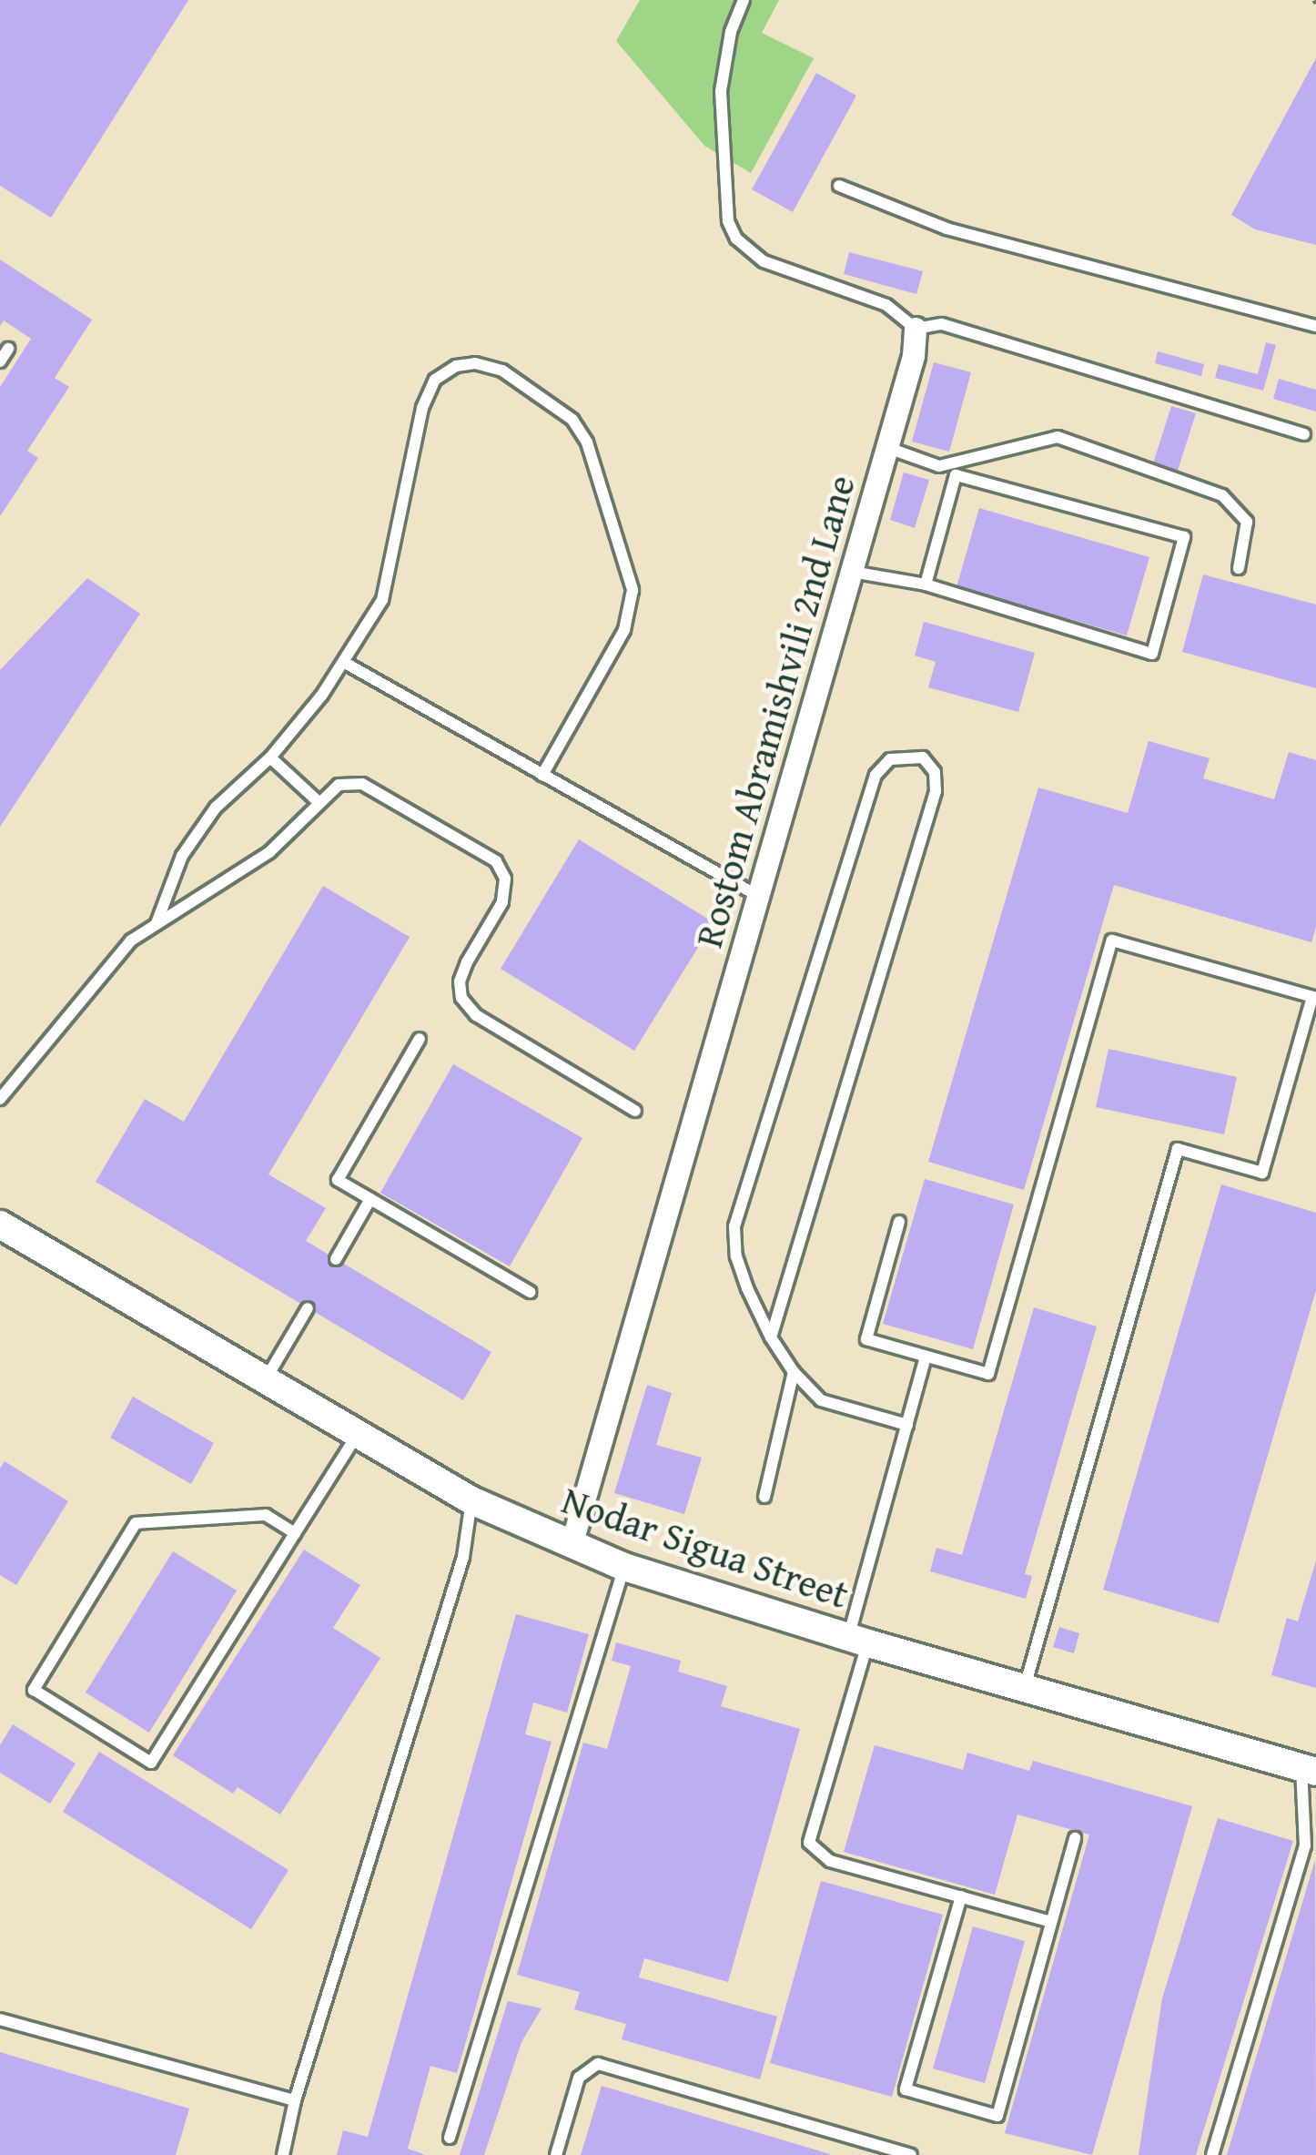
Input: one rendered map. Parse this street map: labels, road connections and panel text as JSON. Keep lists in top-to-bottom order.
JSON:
{
  "streets": {
    "street": ["Rostom Abramishvili 2nd Lane", "Nodar Sigua Street"]
  },
  "crossings": [
    ["Rostom Abramishvili 2nd Lane", "Nodar Sigua Street"]
  ]
}
